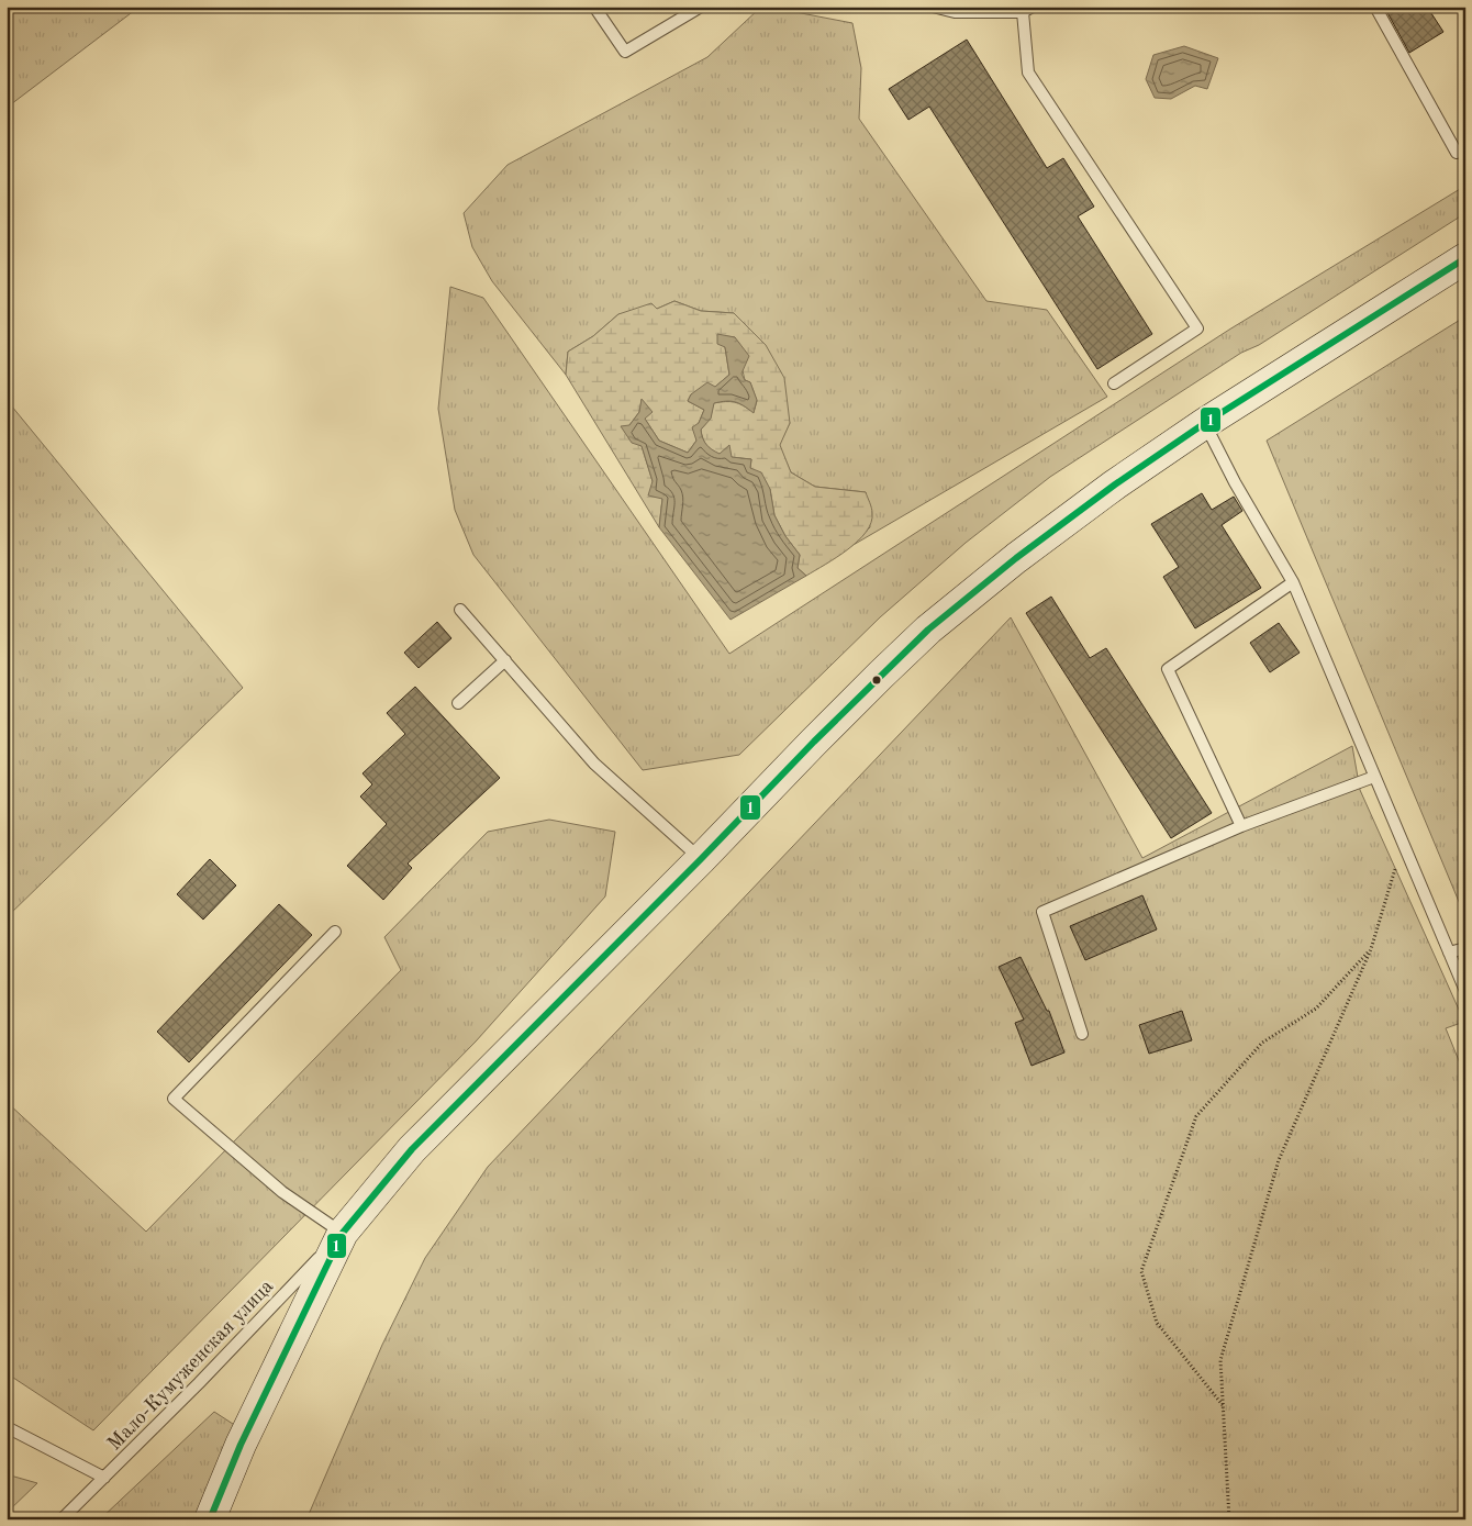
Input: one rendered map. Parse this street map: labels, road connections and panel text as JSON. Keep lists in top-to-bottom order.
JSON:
{
  "streets": {
    "lane": ["Мало-Кумуженская улица"]
  },
  "lines": ["transit line 1"]
}
